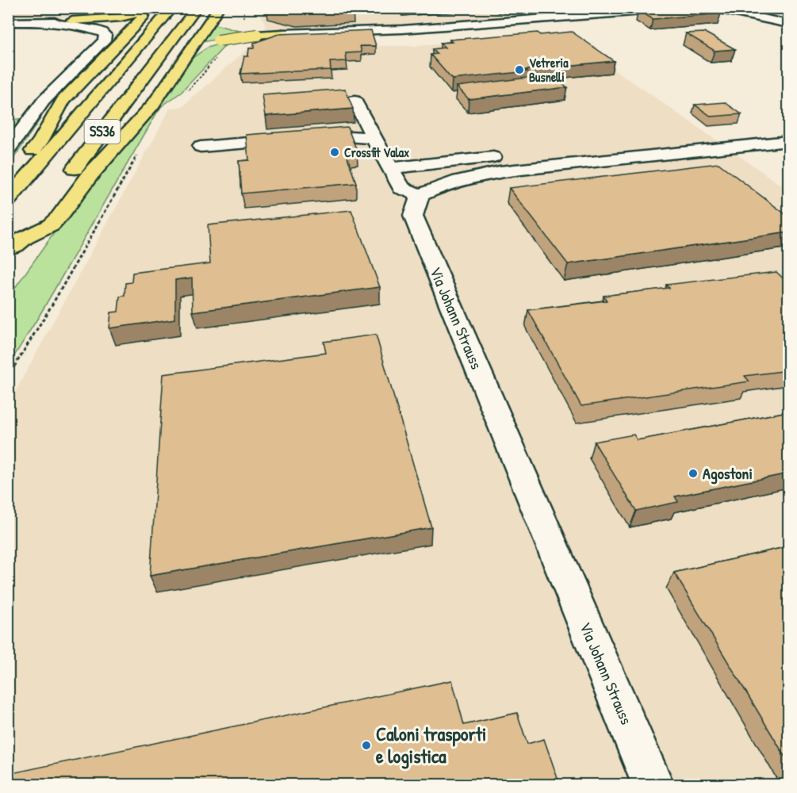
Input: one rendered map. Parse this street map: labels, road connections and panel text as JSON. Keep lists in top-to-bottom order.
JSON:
{
  "streets": {
    "highway": ["SS36"],
    "street": ["Via Johann Strauss"]
  },
  "places": [
    "Vetreria Busnelli",
    "Crossfit Valax",
    "Agostoni",
    "Caloni trasporti e logistica"
  ]
}
